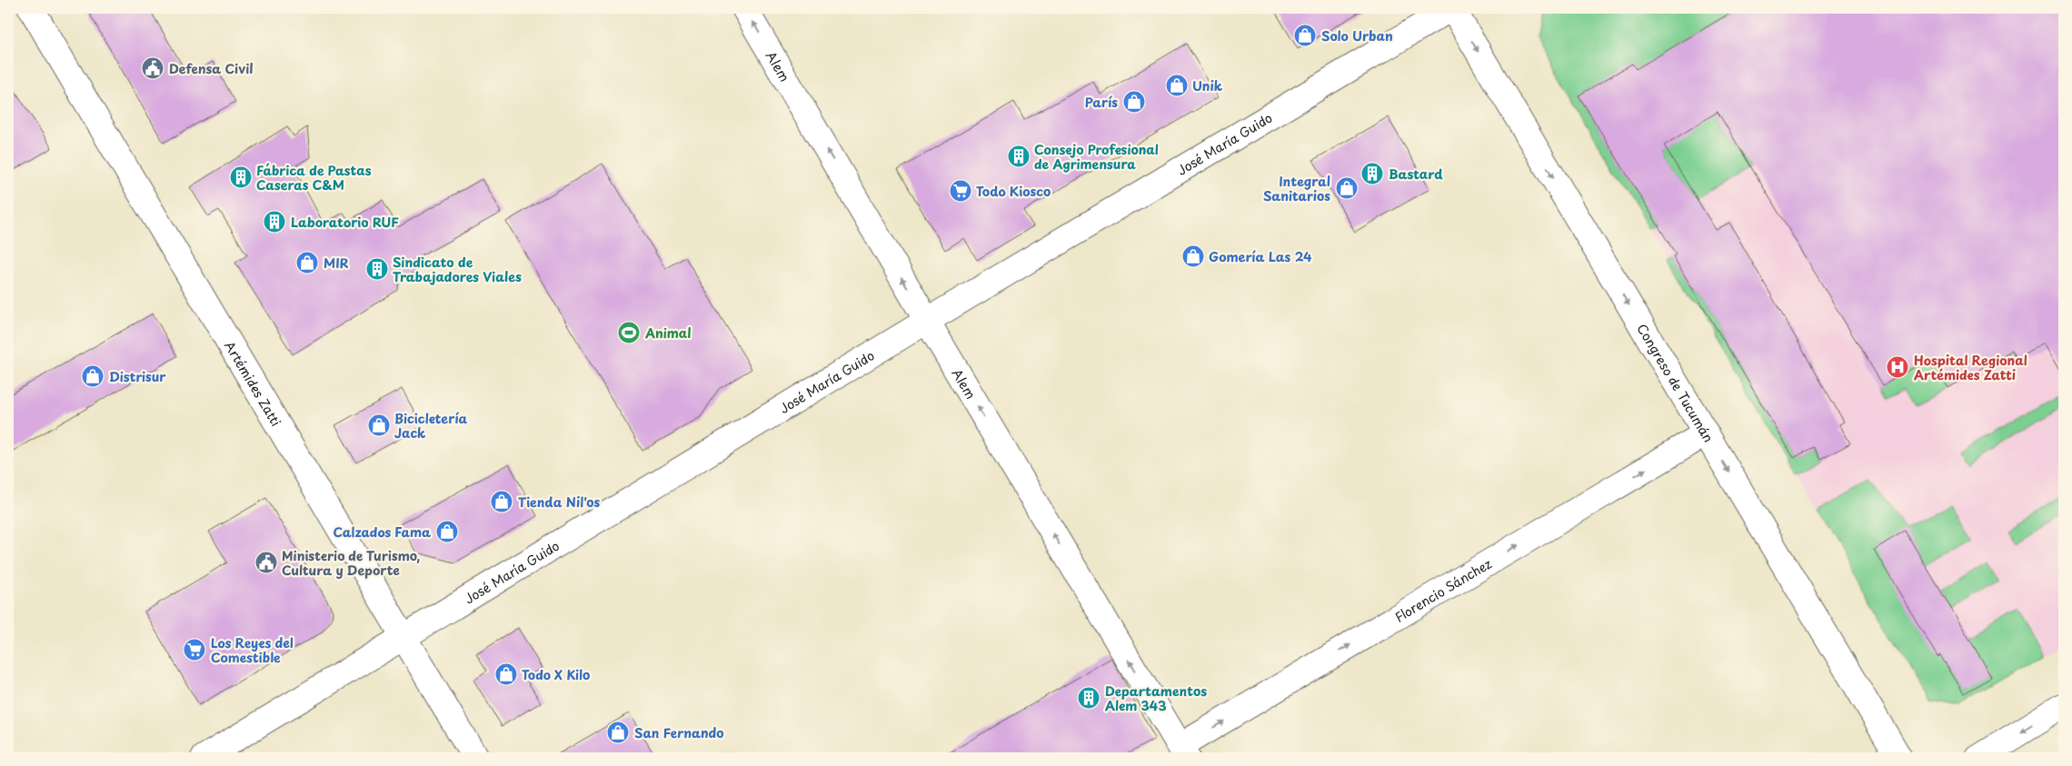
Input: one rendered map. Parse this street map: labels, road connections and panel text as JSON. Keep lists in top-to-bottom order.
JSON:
{
  "streets": {
    "street": [
      "Alem",
      "José María Guido",
      "Artémides Zatti",
      "Congreso de Tucumán",
      "Florencio Sánchez"
    ]
  },
  "crossings": [
    ["Alem", "José María Guido"],
    ["Alem", "Florencio Sánchez"],
    ["José María Guido", "Artémides Zatti"],
    ["José María Guido", "Congreso de Tucumán"],
    ["Congreso de Tucumán", "Florencio Sánchez"]
  ],
  "one_way": ["Alem", "Congreso de Tucumán", "Florencio Sánchez"],
  "places": {
    "shop": [
      "Solo Urban",
      "Unik",
      "París",
      "Integral Sanitarios",
      "Gomería Las 24",
      "MIR",
      "Distrisur",
      "Bicicletería Jack",
      "Tienda Nil'os",
      "Calzados Fama",
      "Todo X Kilo",
      "San Fernando"
    ],
    "public building": ["Defensa Civil", "Ministerio de Turismo, Cultura y Deporte"],
    "building": [
      "Consejo Profesional de Agrimensura",
      "Bastard",
      "Fábrica de Pastas Caseras C&M",
      "Laboratorio RUF",
      "Sindicato de Trabajadores Viales",
      "Departamentos Alem 343"
    ],
    "supermarket": ["Todo Kiosco", "Los Reyes del Comestible"],
    "sports": ["Animal"],
    "hospital": ["Hospital Regional Artémides Zatti"]
  }
}
